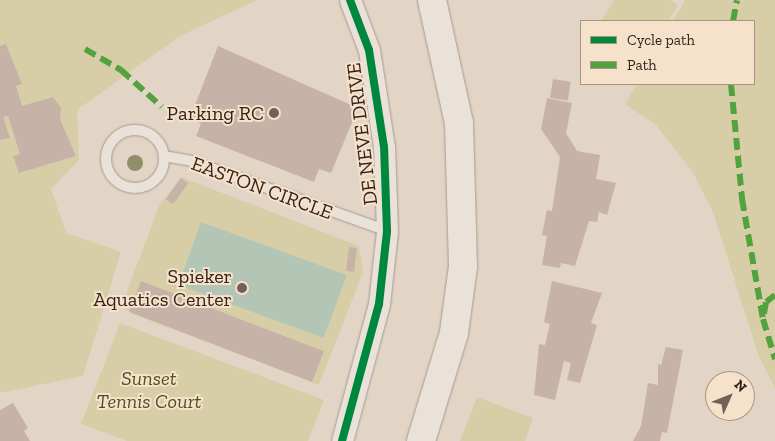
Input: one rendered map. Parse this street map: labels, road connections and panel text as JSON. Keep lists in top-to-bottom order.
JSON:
{
  "streets": {
    "street": ["DE NEVE DRIVE"],
    "lane": ["EASTON CIRCLE"]
  },
  "crossings": [
    ["DE NEVE DRIVE", "EASTON CIRCLE"]
  ],
  "parks": ["Sunset Tennis Court"],
  "places": ["Parking RC", "Spieker Aquatics Center"],
  "legend": ["Cycle path", "Path"],
  "north": "top right"
}
